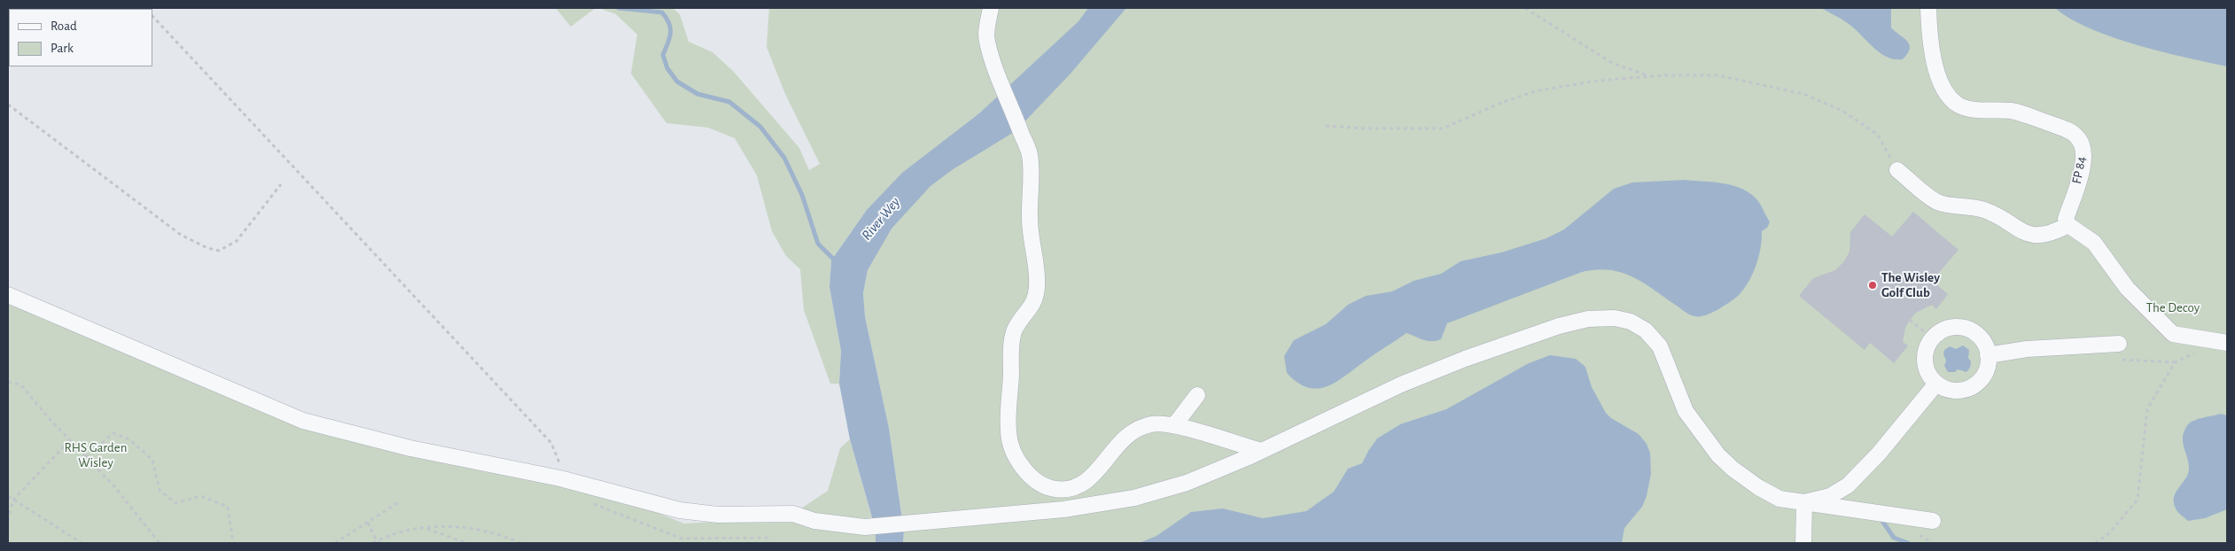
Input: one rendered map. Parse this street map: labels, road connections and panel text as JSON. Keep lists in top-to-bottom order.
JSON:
{
  "streets": {
    "lane": ["FP 84"]
  },
  "water": ["River Wey"],
  "parks": ["The Decoy", "RHS Garden Wisley"],
  "places": ["The Wisley Golf Club"],
  "legend": ["Road", "Park"]
}
